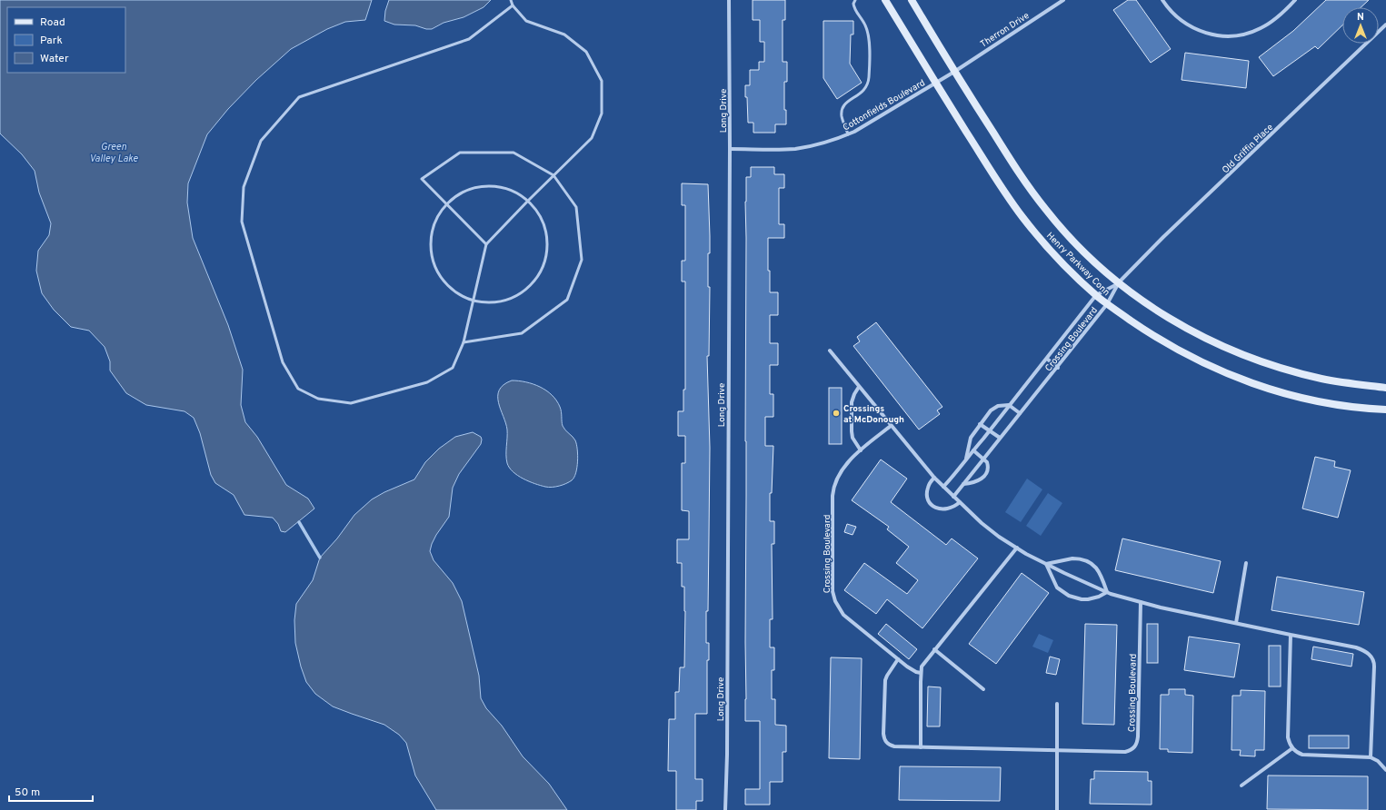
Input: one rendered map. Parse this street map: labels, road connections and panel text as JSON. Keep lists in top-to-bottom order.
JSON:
{
  "streets": {
    "street": [
      "Therron Drive",
      "Cottonfields Boulevard",
      "Long Drive",
      "Old Griffin Place",
      "Henry Parkway Conn",
      "Crossing Boulevard"
    ]
  },
  "crossings": [
    ["Therron Drive", "Cottonfields Boulevard"],
    ["Therron Drive", "Henry Parkway Conn"],
    ["Cottonfields Boulevard", "Long Drive"],
    ["Cottonfields Boulevard", "Henry Parkway Conn"],
    ["Old Griffin Place", "Henry Parkway Conn"],
    ["Old Griffin Place", "Crossing Boulevard"],
    ["Henry Parkway Conn", "Crossing Boulevard"]
  ],
  "water": ["Green Valley Lake"],
  "places": ["Crossings at McDonough"],
  "legend": ["Road", "Park", "Water"],
  "scale_bar": "50 m",
  "north": "top"
}
